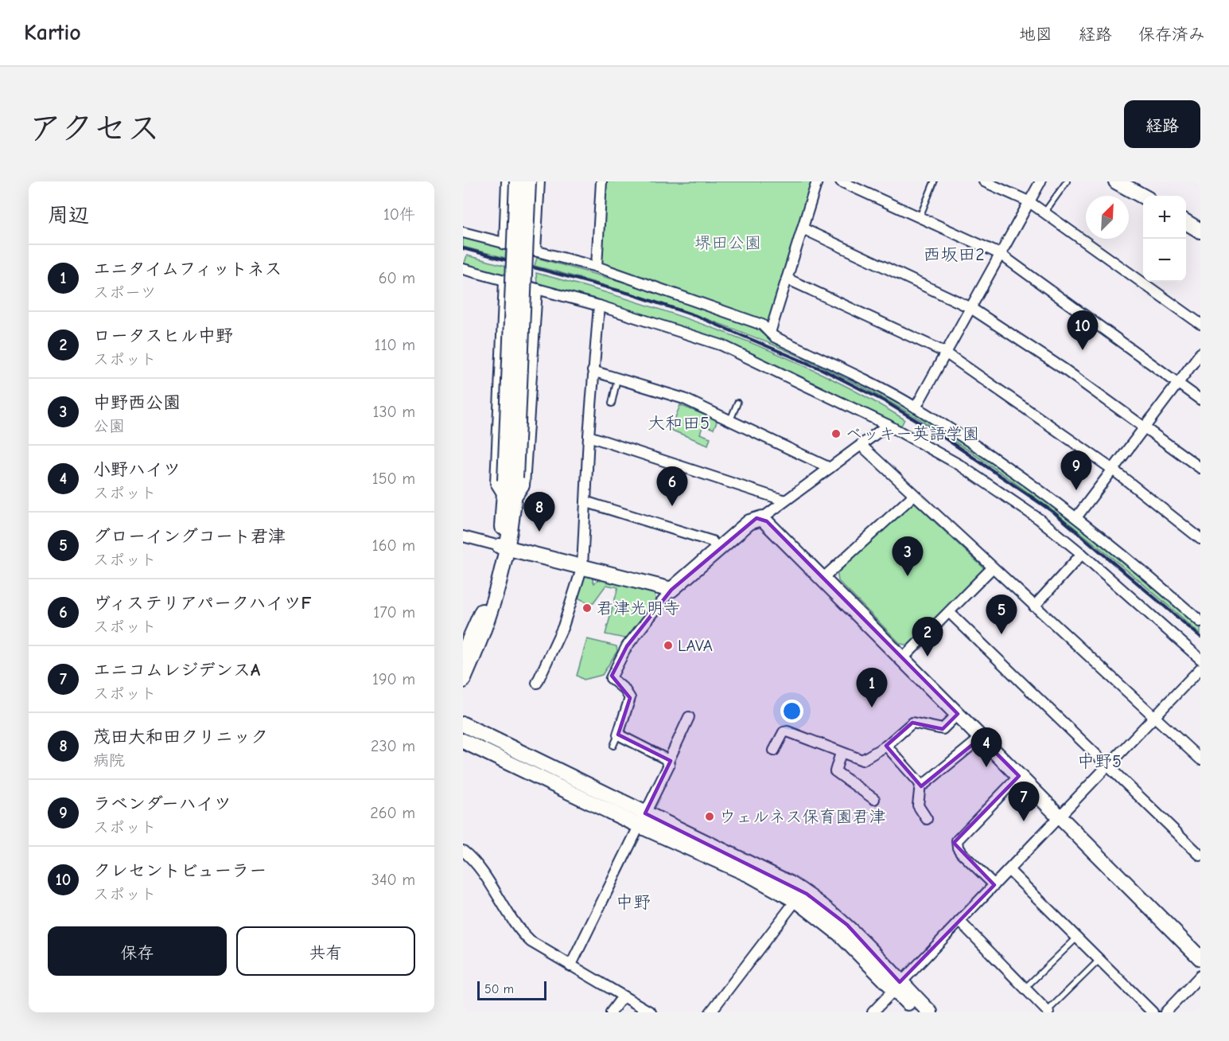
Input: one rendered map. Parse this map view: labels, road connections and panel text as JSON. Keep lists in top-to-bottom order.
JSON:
{
  "districts": [
    "西坂田2",
    "大和田5",
    "中野5",
    "中野"
  ],
  "parks": ["堺田公園"],
  "places": [
    "ベッキー英語学園",
    "君津光明寺",
    "LAVA",
    "ウェルネス保育園君津"
  ],
  "scale_bar": "50 m",
  "north": "top right",
  "page": {
    "header": "Kartio",
    "nav": ["地図", "経路", "保存済み"],
    "title": "アクセス",
    "buttons": [
      "経路",
      ["保存", "共有"]
    ],
    "heading": ["周辺", "10件"],
    "map_buttons": ["+", "−"],
    "list": [
      {
        "mark": "1",
        "name": "エニタイムフィットネス",
        "note": "スポーツ",
        "value": "60 m"
      },
      {
        "mark": "2",
        "name": "ロータスヒル中野",
        "note": "スポット",
        "value": "110 m"
      },
      {
        "mark": "3",
        "name": "中野西公園",
        "note": "公園",
        "value": "130 m"
      },
      {
        "mark": "4",
        "name": "小野ハイツ",
        "note": "スポット",
        "value": "150 m"
      },
      {
        "mark": "5",
        "name": "グローイングコート君津",
        "note": "スポット",
        "value": "160 m"
      },
      {
        "mark": "6",
        "name": "ヴィステリアパークハイツF",
        "note": "スポット",
        "value": "170 m"
      },
      {
        "mark": "7",
        "name": "エニコムレジデンスA",
        "note": "スポット",
        "value": "190 m"
      },
      {
        "mark": "8",
        "name": "茂田大和田クリニック",
        "note": "病院",
        "value": "230 m"
      },
      {
        "mark": "9",
        "name": "ラベンダーハイツ",
        "note": "スポット",
        "value": "260 m"
      },
      {
        "mark": "10",
        "name": "クレセントビューラー",
        "note": "スポット",
        "value": "340 m"
      }
    ],
    "pins": [
      "10",
      "9",
      "6",
      "8",
      "3",
      "5",
      "2",
      "1",
      "4",
      "7"
    ],
    "scale": "50 m"
  }
}
